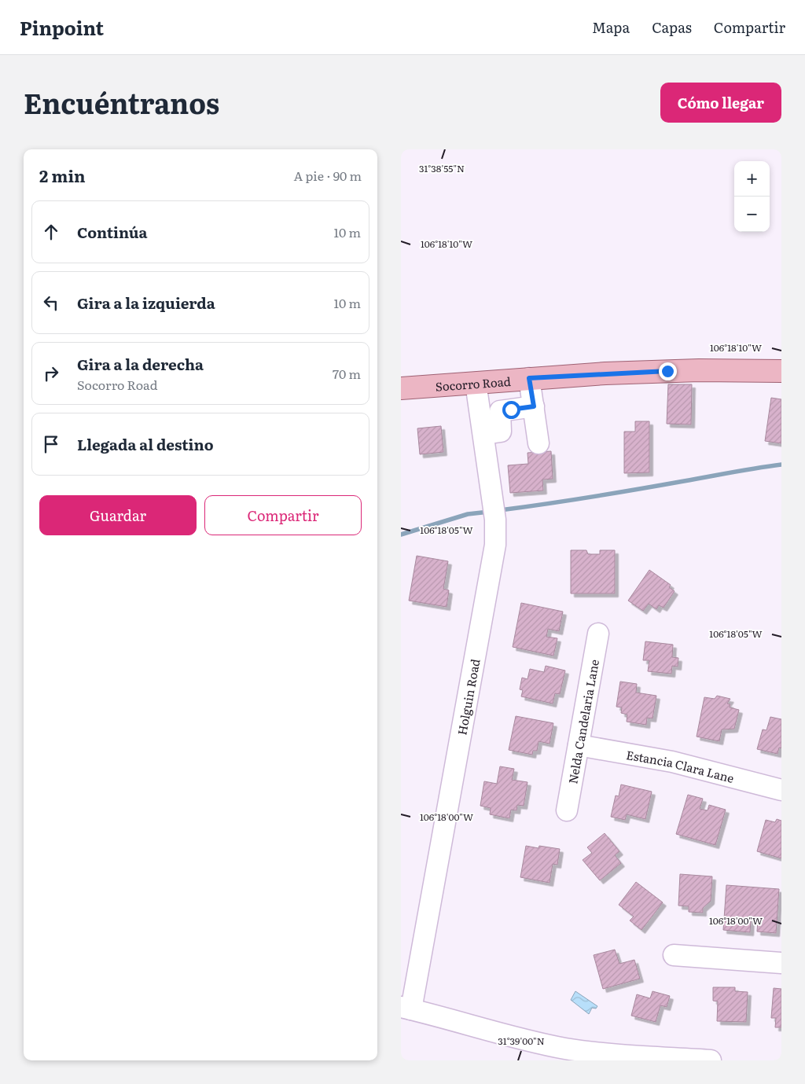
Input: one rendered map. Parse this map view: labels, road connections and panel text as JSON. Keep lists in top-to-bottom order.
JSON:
{
  "streets": {
    "main road": ["Socorro Road"],
    "street": ["Holguin Road", "Nelda Candelaria Lane", "Estancia Clara Lane"]
  },
  "crossings": [
    ["Socorro Road", "Holguin Road"],
    ["Nelda Candelaria Lane", "Estancia Clara Lane"]
  ],
  "page": {
    "header": "Pinpoint",
    "nav": ["Mapa", "Capas", "Compartir"],
    "title": "Encuéntranos",
    "buttons": [
      "Cómo llegar",
      ["Guardar", "Compartir"]
    ],
    "heading": ["2 min", "A pie · 90 m"],
    "map_buttons": ["+", "−"],
    "list": [
      ["Continúa", "10 m"],
      ["Gira a la izquierda", "10 m"],
      ["Gira a la derecha", "Socorro Road", "70 m"],
      "Llegada al destino"
    ]
  },
  "coordinates": [
    "31°38'55\"N",
    "106°18'10\"W",
    "106°18'05\"W",
    "106°18'00\"W",
    "31°39'00\"N"
  ]
}
